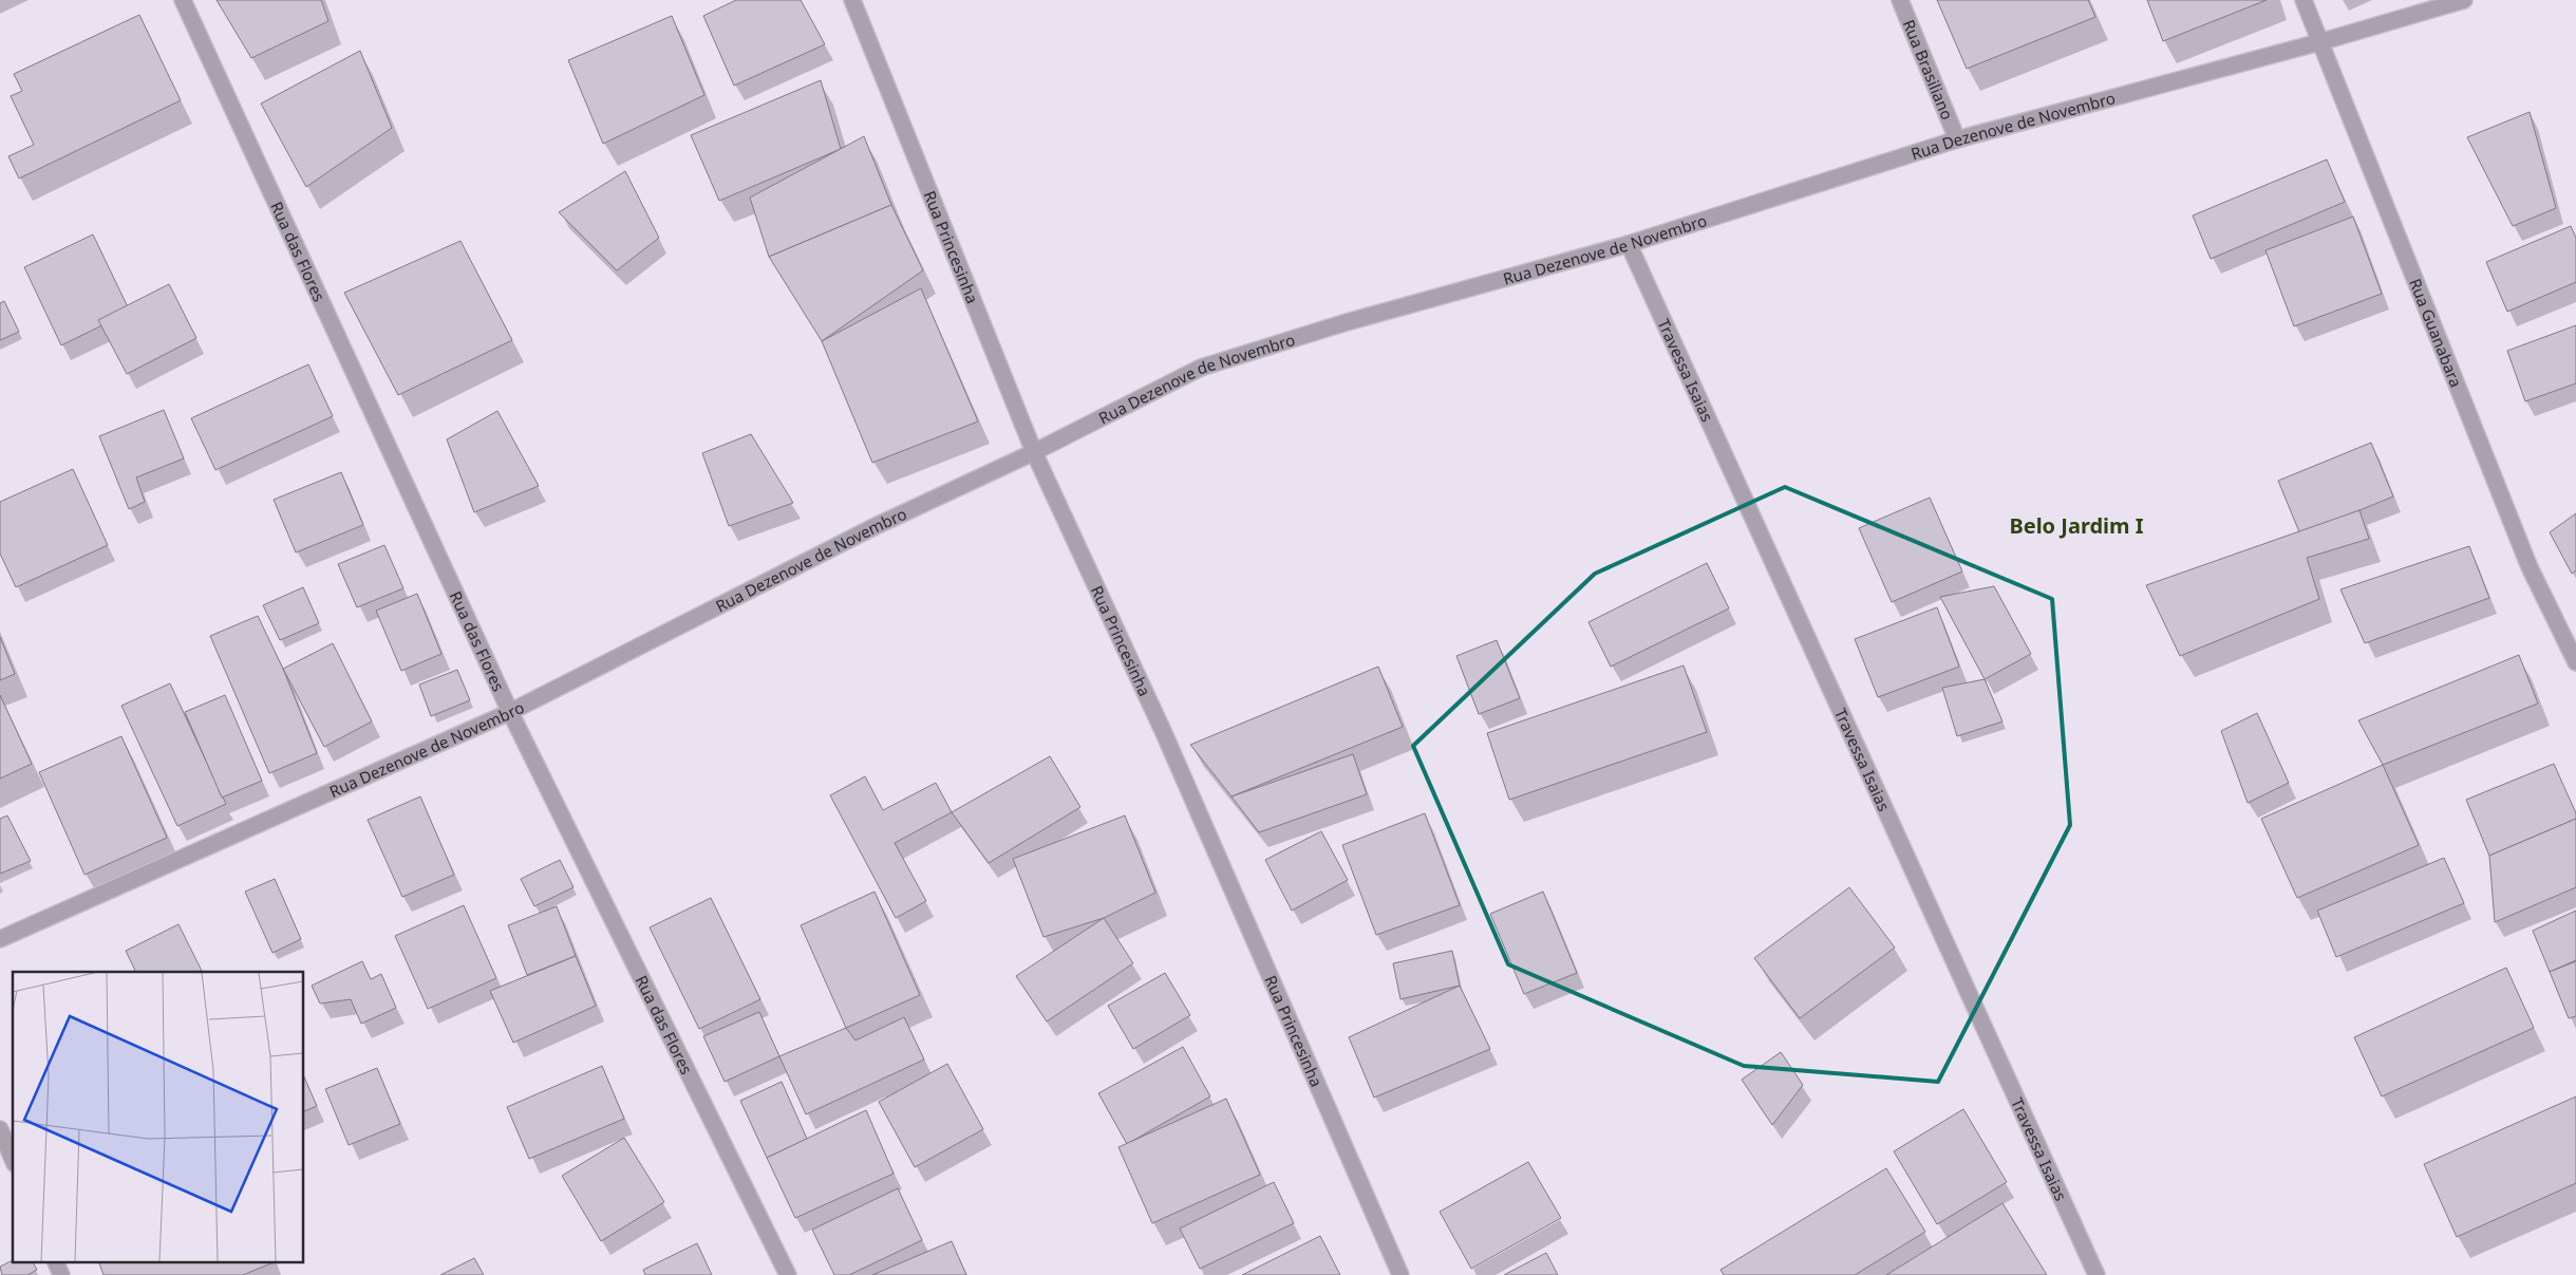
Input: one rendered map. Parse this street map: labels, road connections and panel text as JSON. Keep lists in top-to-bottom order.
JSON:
{
  "streets": {
    "street": [
      "Rua Brasiliano",
      "Rua Dezenove de Novembro",
      "Rua Princesinha",
      "Rua das Flores",
      "Rua Guanabara",
      "Travessa Isaias"
    ]
  },
  "crossings": [
    ["Rua Brasiliano", "Rua Dezenove de Novembro"],
    ["Rua Dezenove de Novembro", "Rua Princesinha"],
    ["Rua Dezenove de Novembro", "Rua das Flores"],
    ["Rua Dezenove de Novembro", "Rua Guanabara"],
    ["Rua Dezenove de Novembro", "Travessa Isaias"]
  ],
  "districts": ["Belo Jardim I"]
}
